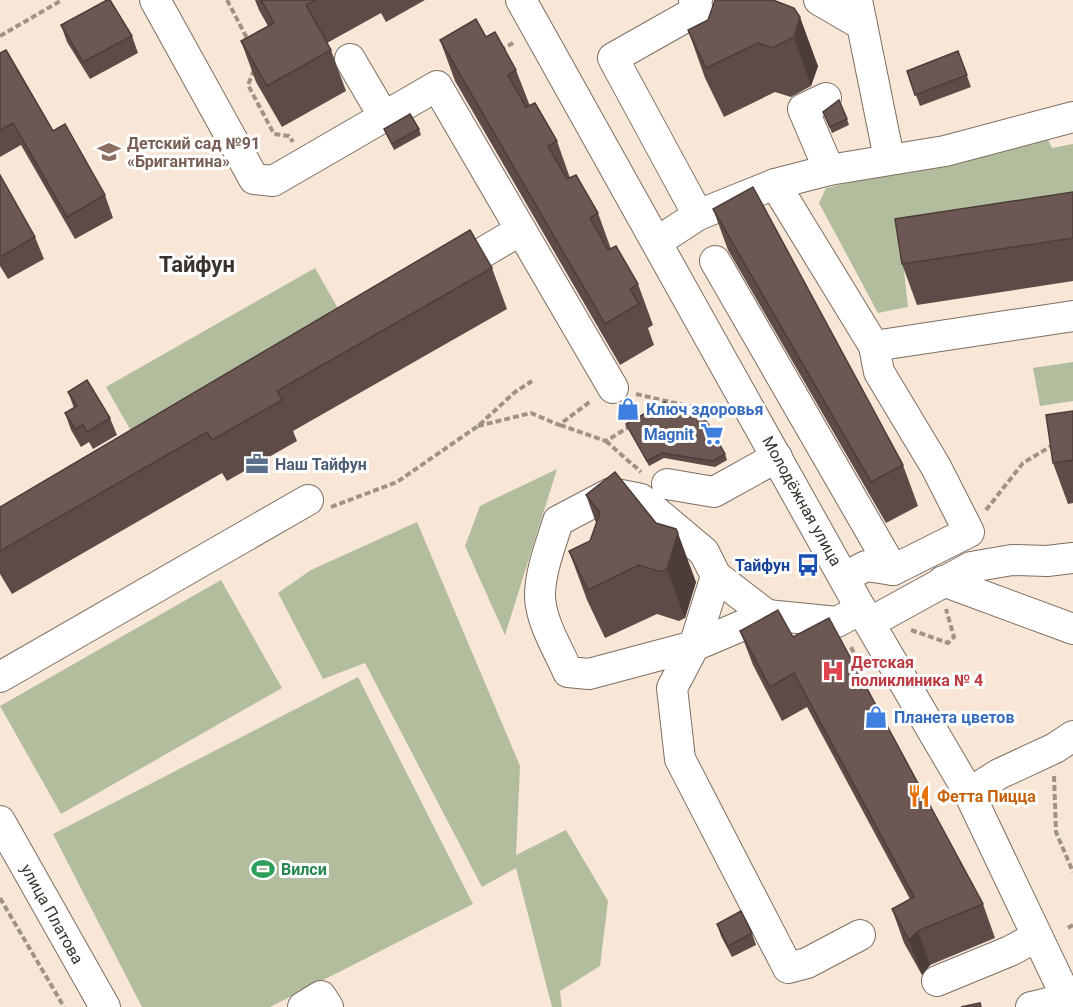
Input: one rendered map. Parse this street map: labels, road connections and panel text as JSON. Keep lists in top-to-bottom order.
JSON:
{
  "streets": {
    "street": ["Молодёжная улица", "улица Платова"]
  },
  "districts": ["Тайфун"],
  "places": {
    "school or university": ["Детский сад №91 «Бригантина»"],
    "shop": ["Ключ здоровья", "Планета цветов"],
    "supermarket": ["Magnit"],
    "office": ["Наш Тайфун"],
    "bus stop": ["Тайфун"],
    "hospital": ["Детская поликлиника № 4"],
    "restaurant": ["Фетта Пицца"],
    "sports": ["Вилси"]
  }
}
